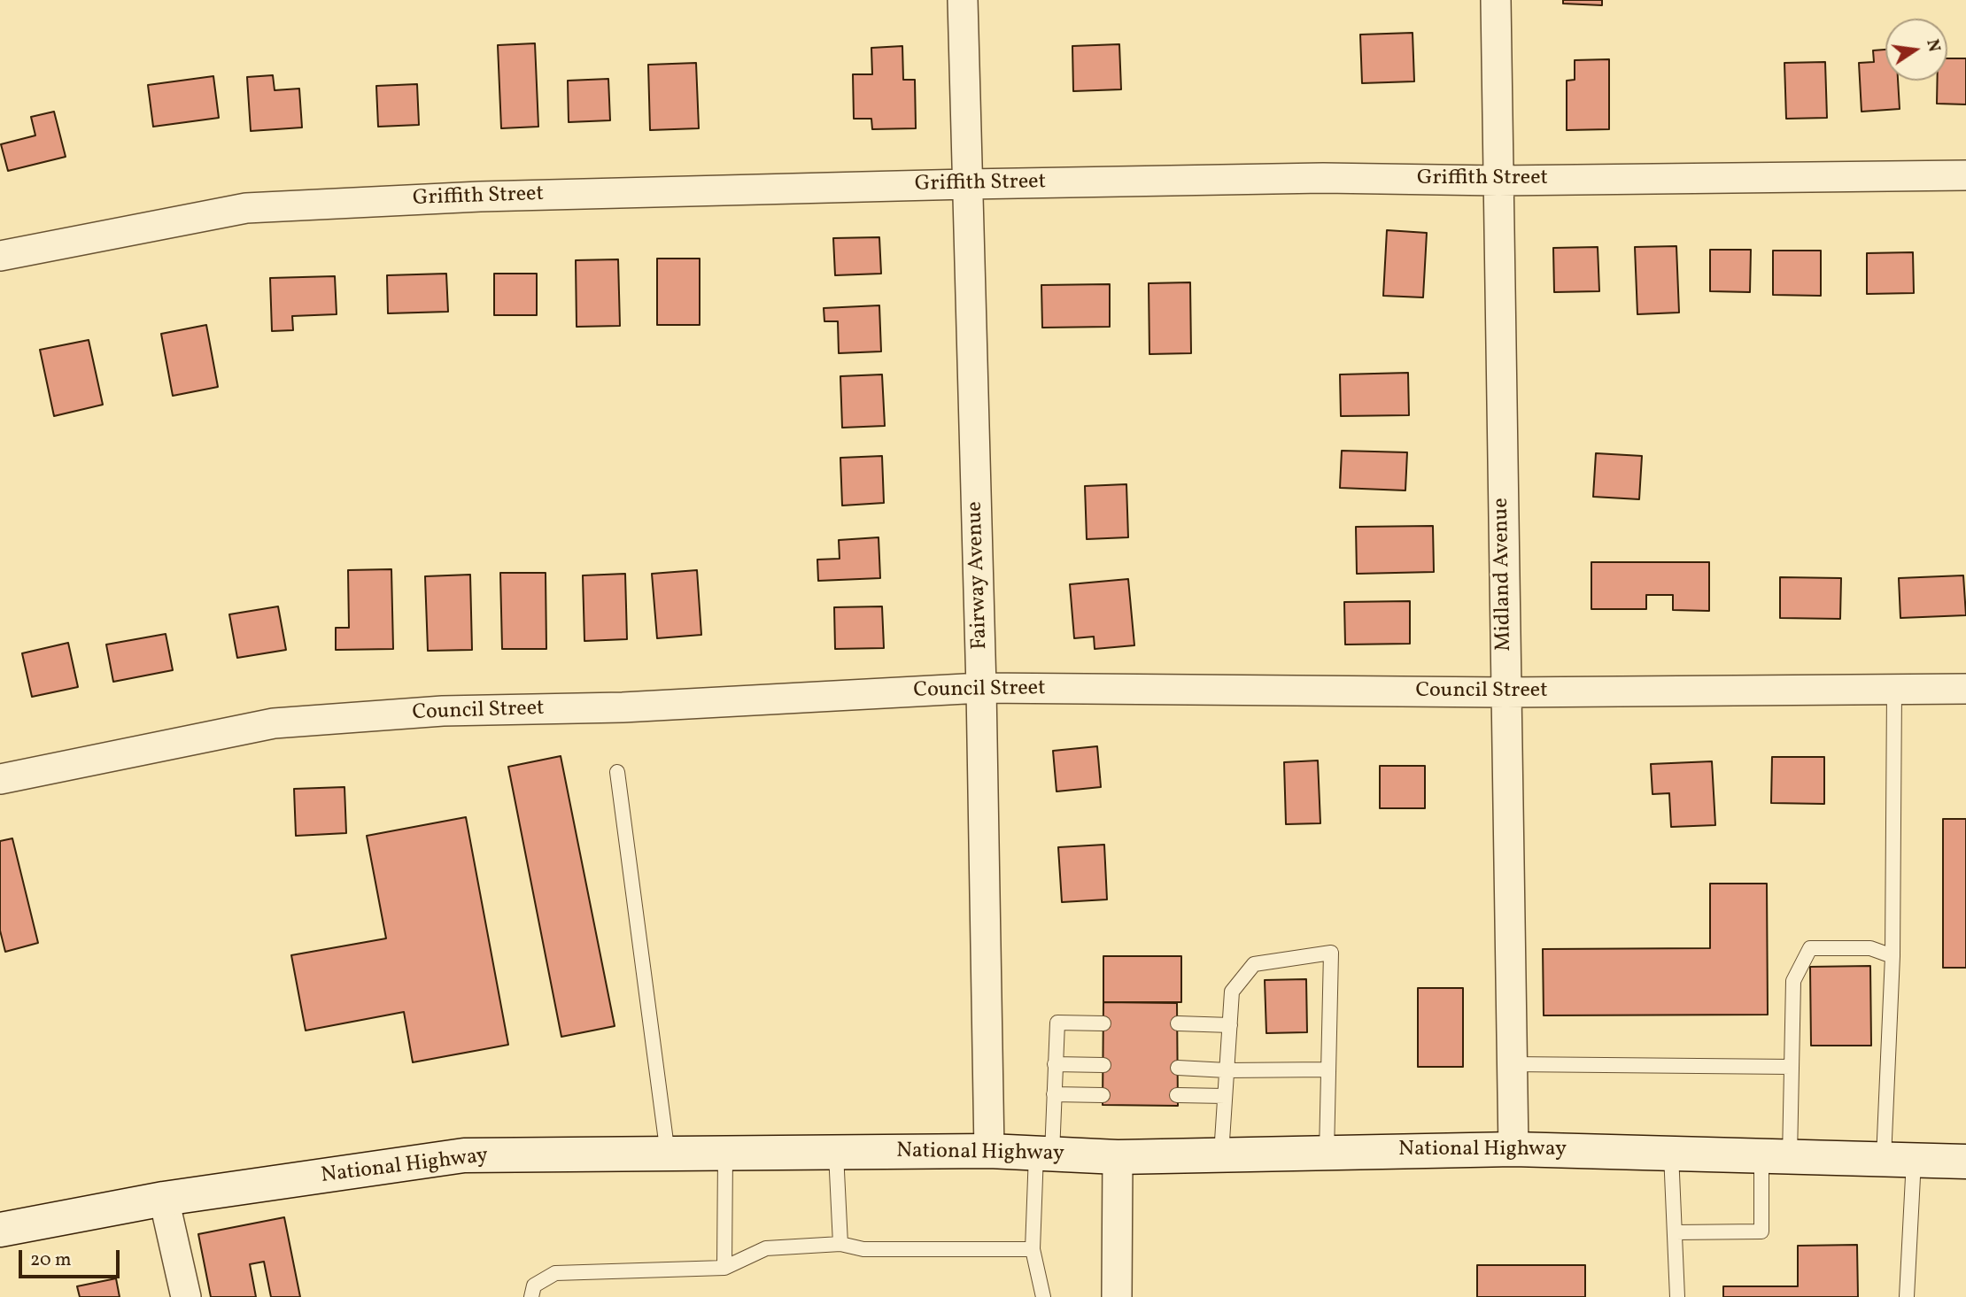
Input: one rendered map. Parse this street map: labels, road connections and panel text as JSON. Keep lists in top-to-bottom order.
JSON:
{
  "streets": {
    "main road": ["National Highway"],
    "street": [
      "Griffith Street",
      "Midland Avenue",
      "Fairway Avenue",
      "Council Street"
    ]
  },
  "crossings": [
    ["Griffith Street", "Midland Avenue"],
    ["Griffith Street", "Fairway Avenue"],
    ["Midland Avenue", "Council Street"],
    ["Midland Avenue", "National Highway"],
    ["Fairway Avenue", "Council Street"],
    ["Fairway Avenue", "National Highway"]
  ],
  "scale_bar": "20 m",
  "north": "right"
}
